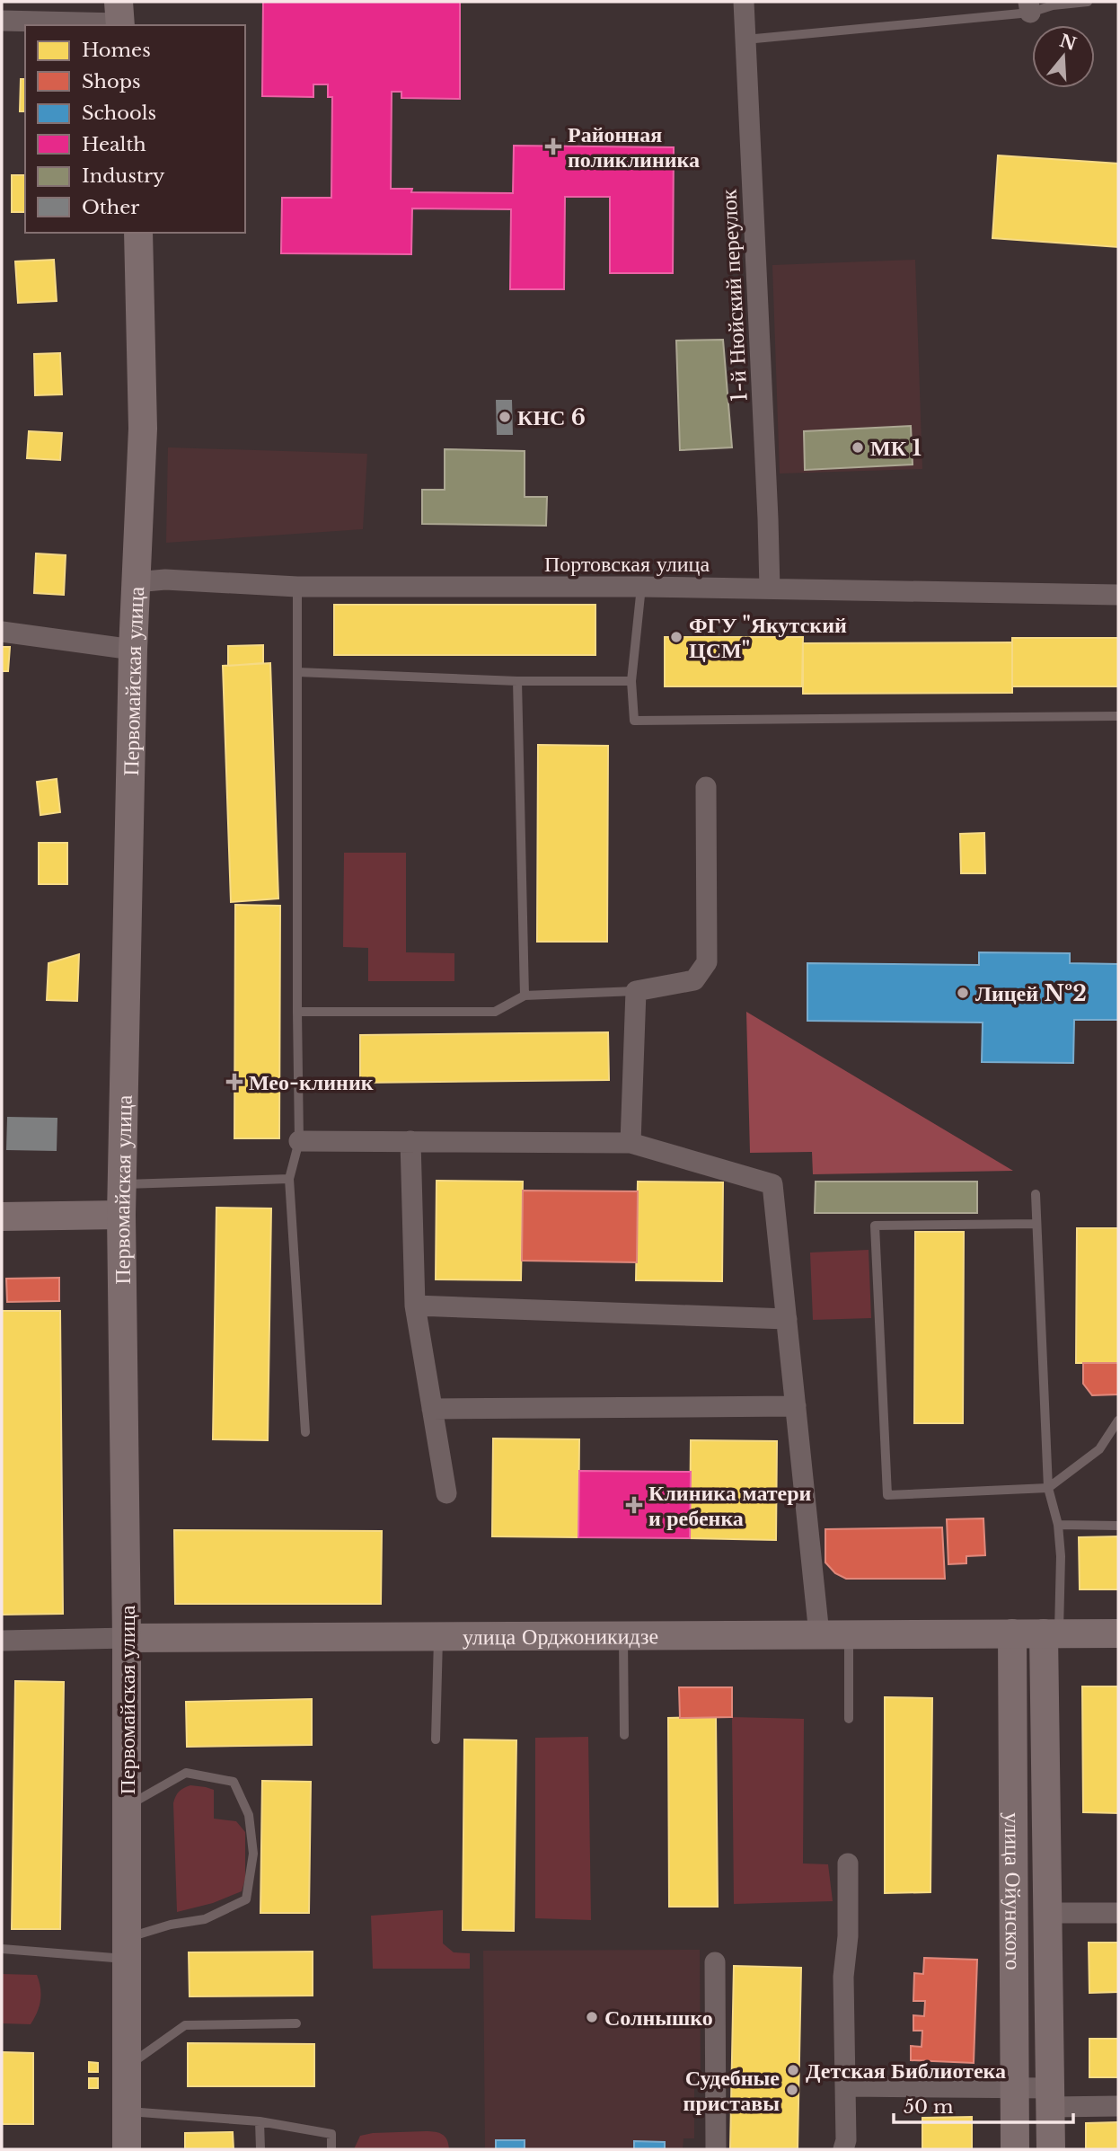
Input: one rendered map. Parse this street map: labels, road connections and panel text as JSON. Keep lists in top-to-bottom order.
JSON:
{
  "streets": {
    "main road": ["Первомайская улица", "улица Орджоникидзе", "улица Ойунского"],
    "street": ["1-й Нюйский переулок", "Портовская улица"]
  },
  "crossings": [
    ["1-й Нюйский переулок", "Портовская улица"],
    ["Портовская улица", "Первомайская улица"],
    ["Первомайская улица", "улица Орджоникидзе"],
    ["улица Орджоникидзе", "улица Ойунского"]
  ],
  "places": {
    "health": ["Районная поликлиника", "Мео-клиник", "Клиника матери и ребенка"],
    "other": [
      "КНС 6",
      "МК 1",
      "ФГУ \"Якутский ЦСМ\"",
      "Лицей №2",
      "Солнышко",
      "Детская Библиотека",
      "Судебные приставы"
    ]
  },
  "legend": [
    "Homes",
    "Shops",
    "Schools",
    "Health",
    "Industry",
    "Other"
  ],
  "scale_bar": "50 m",
  "north": "top"
}
